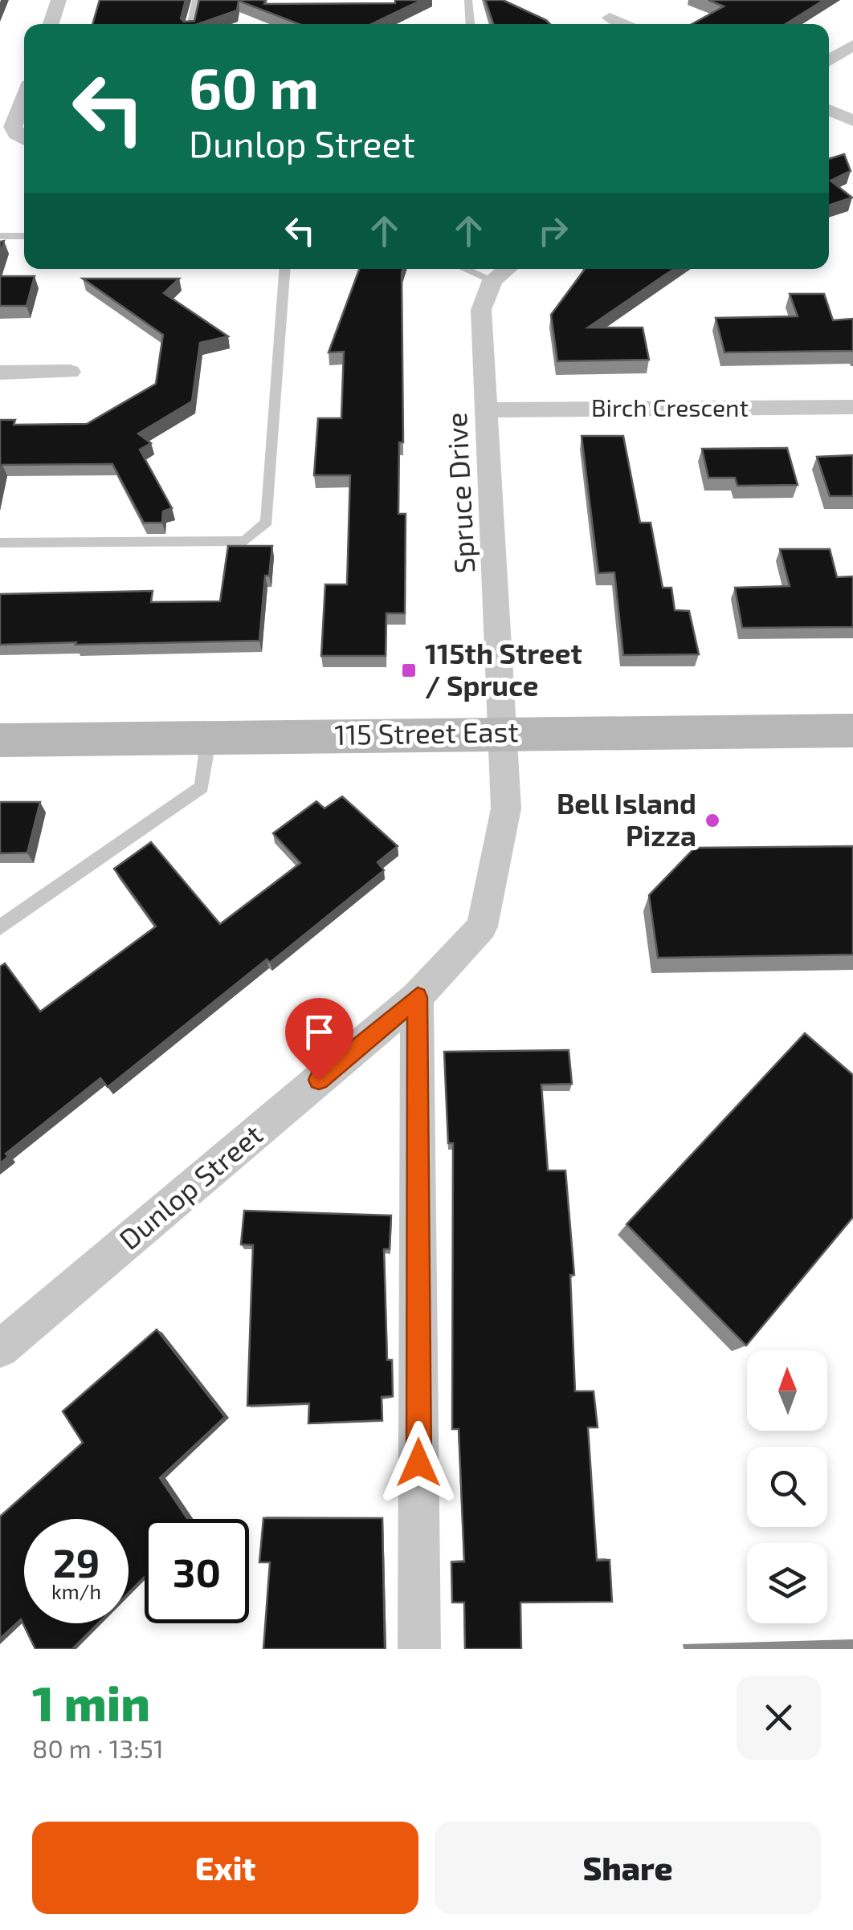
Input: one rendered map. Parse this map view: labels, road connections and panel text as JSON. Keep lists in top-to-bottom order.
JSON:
{
  "streets": {
    "street": [
      "Birch Crescent",
      "Spruce Drive",
      "115 Street East",
      "Dunlop Street"
    ]
  },
  "crossings": [
    ["Birch Crescent", "Spruce Drive"],
    ["Spruce Drive", "115 Street East"],
    ["Spruce Drive", "Dunlop Street"],
    ["115 Street East", "Dunlop Street"]
  ],
  "places": {
    "transit": ["115th Street / Spruce"],
    "other": ["Bell Island Pizza"]
  },
  "north": "top",
  "page": {
    "turn": ["60 m", "Dunlop Street"],
    "speed": "29 km/h",
    "limit": "30",
    "heading": ["1 min", "80 m · 13:51"],
    "buttons": ["Exit", "Share"]
  }
}
